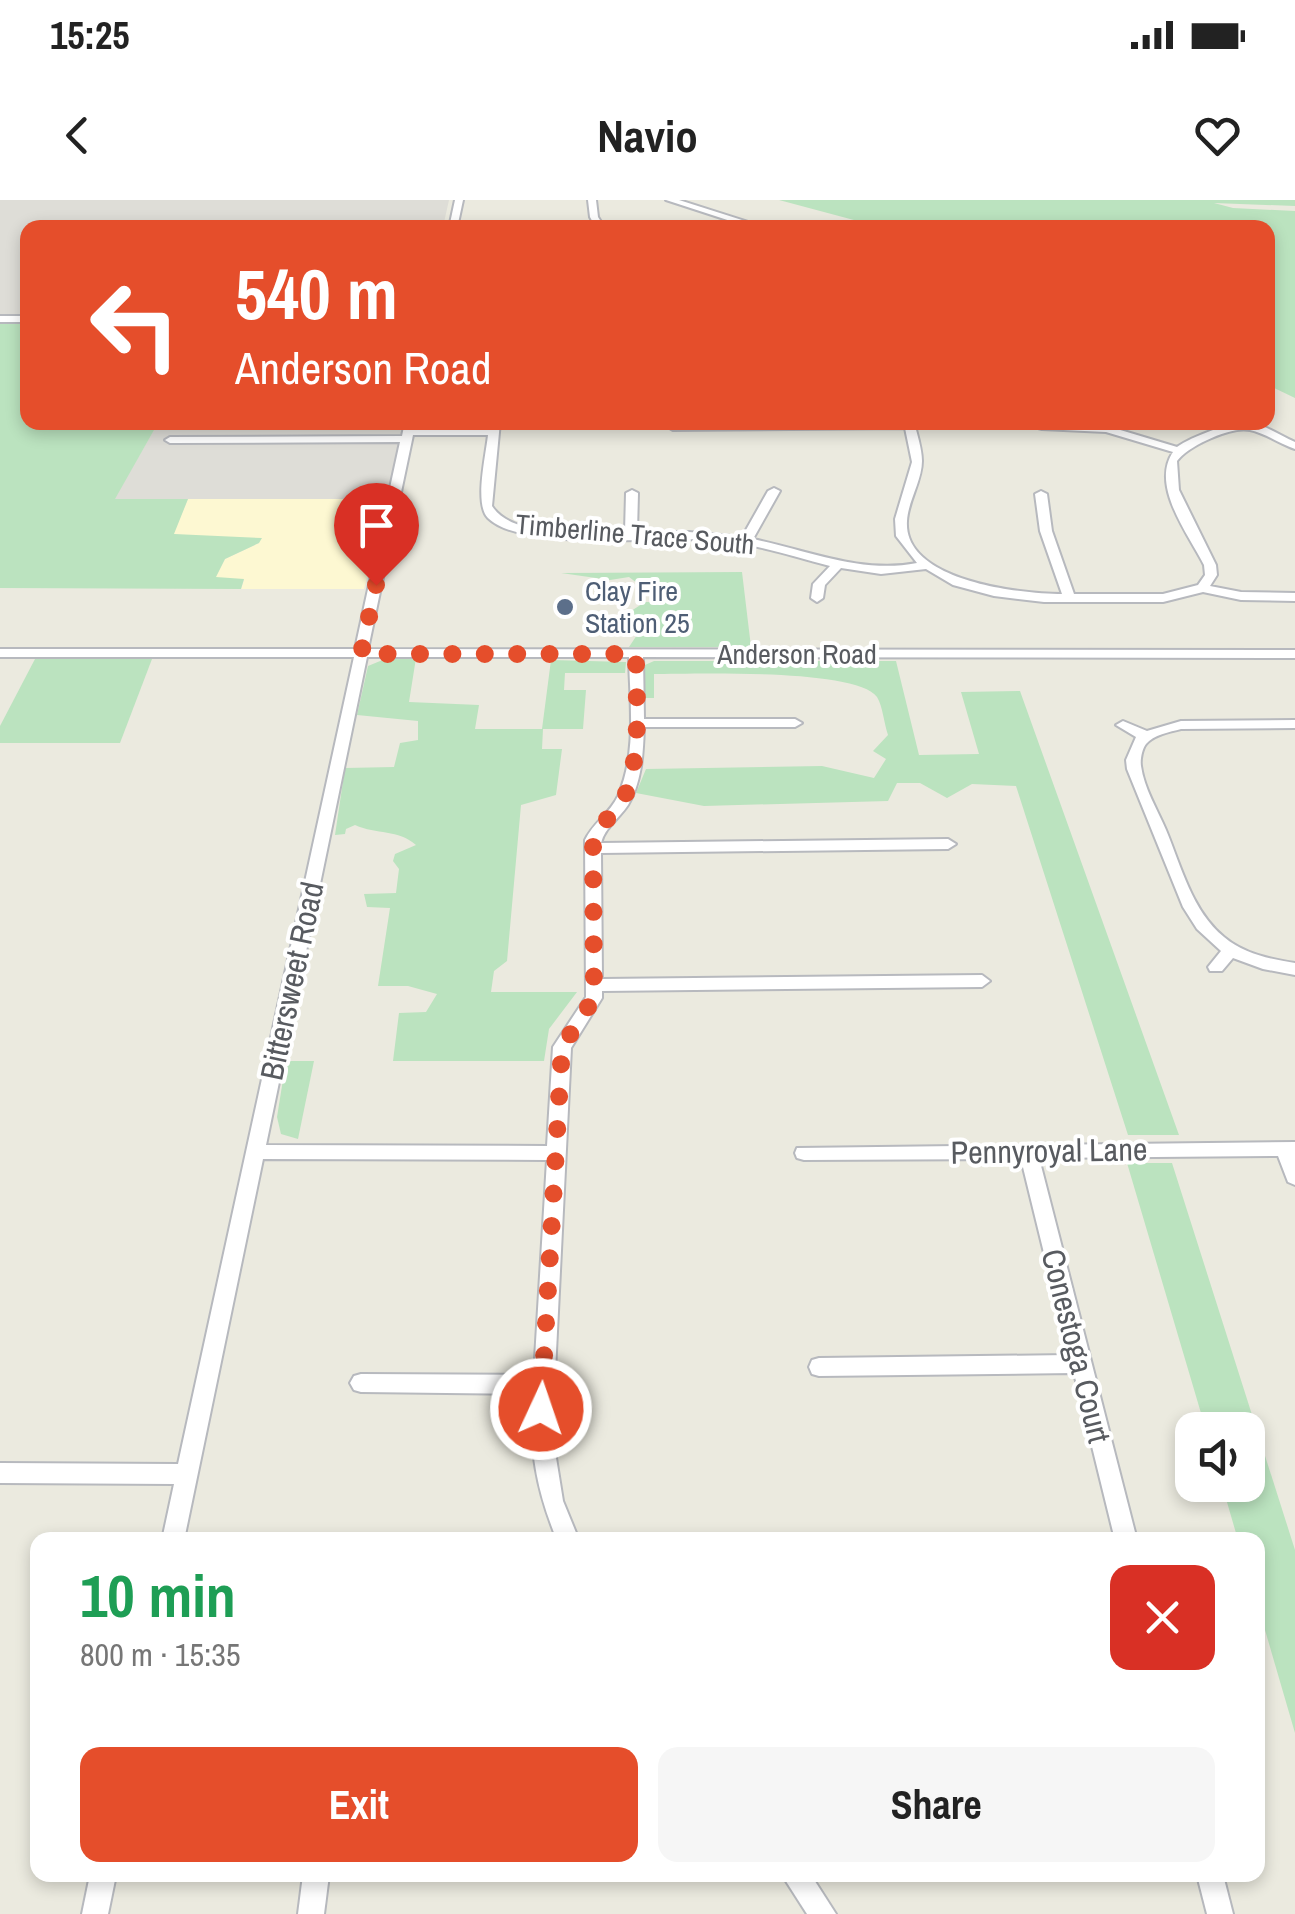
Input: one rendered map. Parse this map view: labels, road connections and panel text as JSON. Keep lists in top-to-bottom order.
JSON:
{
  "streets": {
    "street": [
      "Timberline Trace South",
      "Anderson Road",
      "Bittersweet Road",
      "Pennyroyal Lane",
      "Conestoga Court"
    ]
  },
  "crossings": [
    ["Anderson Road", "Bittersweet Road"],
    ["Pennyroyal Lane", "Conestoga Court"]
  ],
  "places": ["Clay Fire Station 25"],
  "page": {
    "status": "15:25",
    "header": "Navio",
    "turn": ["540 m", "Anderson Road"],
    "heading": ["10 min", "800 m · 15:35"],
    "buttons": ["Exit", "Share"]
  }
}
